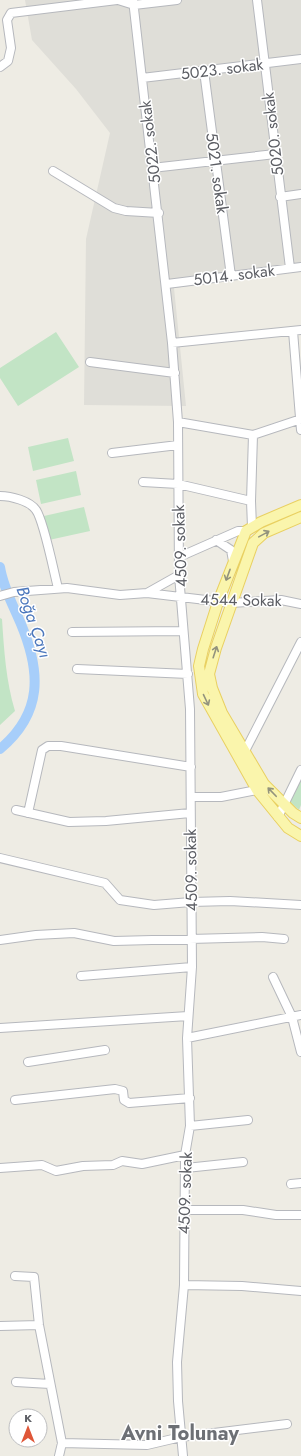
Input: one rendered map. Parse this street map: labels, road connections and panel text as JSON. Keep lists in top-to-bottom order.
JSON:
{
  "streets": {
    "street": [
      "5023. sokak",
      "5020. sokak",
      "5022. sokak",
      "5021. sokak",
      "5014. sokak",
      "4509. sokak",
      "4544 Sokak"
    ]
  },
  "crossings": [
    ["5023. sokak", "5020. sokak"],
    ["5023. sokak", "5022. sokak"],
    ["5023. sokak", "5021. sokak"],
    ["5020. sokak", "5014. sokak"],
    ["5022. sokak", "5014. sokak"],
    ["5022. sokak", "4509. sokak"],
    ["5021. sokak", "5014. sokak"],
    ["5014. sokak", "4509. sokak"],
    ["4509. sokak", "4544 Sokak"]
  ],
  "districts": ["Avni Tolunay"],
  "water": ["Boğa Çayı"],
  "north": "top"
}
